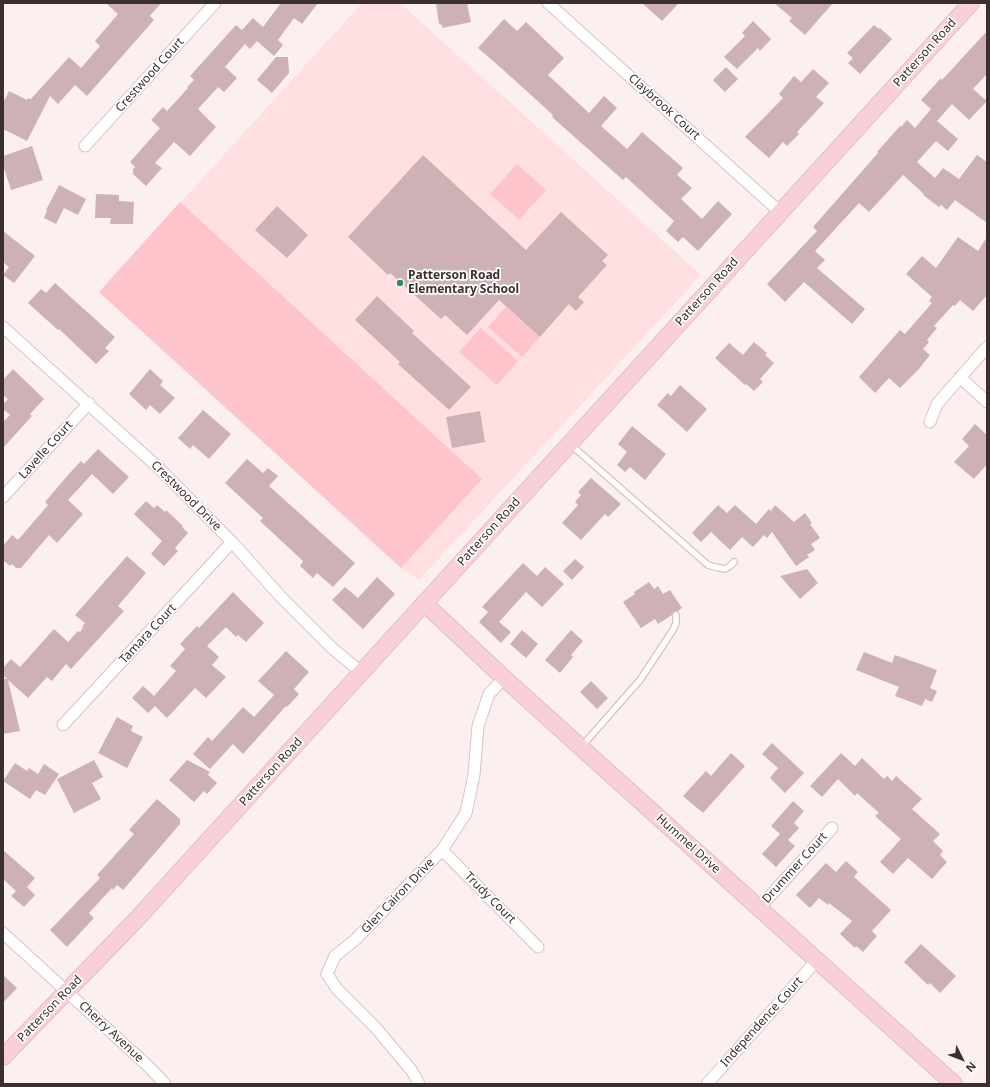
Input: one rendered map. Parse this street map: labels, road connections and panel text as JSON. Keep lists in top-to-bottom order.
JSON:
{
  "streets": {
    "street": [
      "Patterson Road",
      "Crestwood Court",
      "Claybrook Court",
      "Lavelle Court",
      "Crestwood Drive",
      "Tamara Court",
      "Hummel Drive",
      "Drummer Court",
      "Glen Cairon Drive",
      "Trudy Court",
      "Independence Court",
      "Cherry Avenue"
    ]
  },
  "crossings": [
    ["Patterson Road", "Claybrook Court"],
    ["Patterson Road", "Crestwood Drive"],
    ["Patterson Road", "Hummel Drive"],
    ["Patterson Road", "Cherry Avenue"],
    ["Lavelle Court", "Crestwood Drive"],
    ["Crestwood Drive", "Tamara Court"],
    ["Hummel Drive", "Drummer Court"],
    ["Hummel Drive", "Glen Cairon Drive"],
    ["Hummel Drive", "Independence Court"],
    ["Glen Cairon Drive", "Trudy Court"]
  ],
  "places": ["Patterson Road Elementary School"],
  "north": "bottom right"
}
